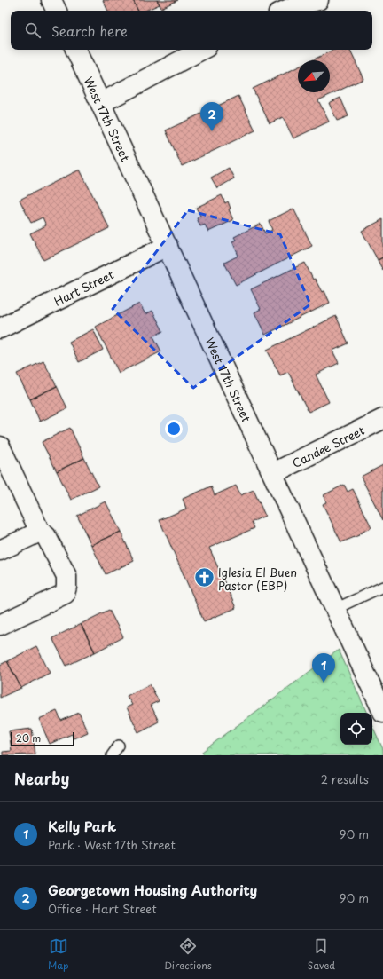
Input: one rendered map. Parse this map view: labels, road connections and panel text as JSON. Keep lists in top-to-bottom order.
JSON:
{
  "streets": {
    "street": ["West 17th Street", "Hart Street", "Candee Street"]
  },
  "crossings": [
    ["West 17th Street", "Hart Street"],
    ["West 17th Street", "Candee Street"]
  ],
  "places": {
    "church": ["Iglesia El Buen Pastor (EBP)"]
  },
  "scale_bar": "20 m",
  "north": "bottom left",
  "page": {
    "search": "Search here",
    "pins": ["2", "1"],
    "scale": "20 m",
    "heading": ["Nearby", "2 results"],
    "list": [
      {
        "mark": "1",
        "name": "Kelly Park",
        "note": "Park · West 17th Street",
        "value": "90 m"
      },
      {
        "mark": "2",
        "name": "Georgetown Housing Authority",
        "note": "Office · Hart Street",
        "value": "90 m"
      }
    ],
    "nav": ["Map", "Directions", "Saved"]
  }
}
